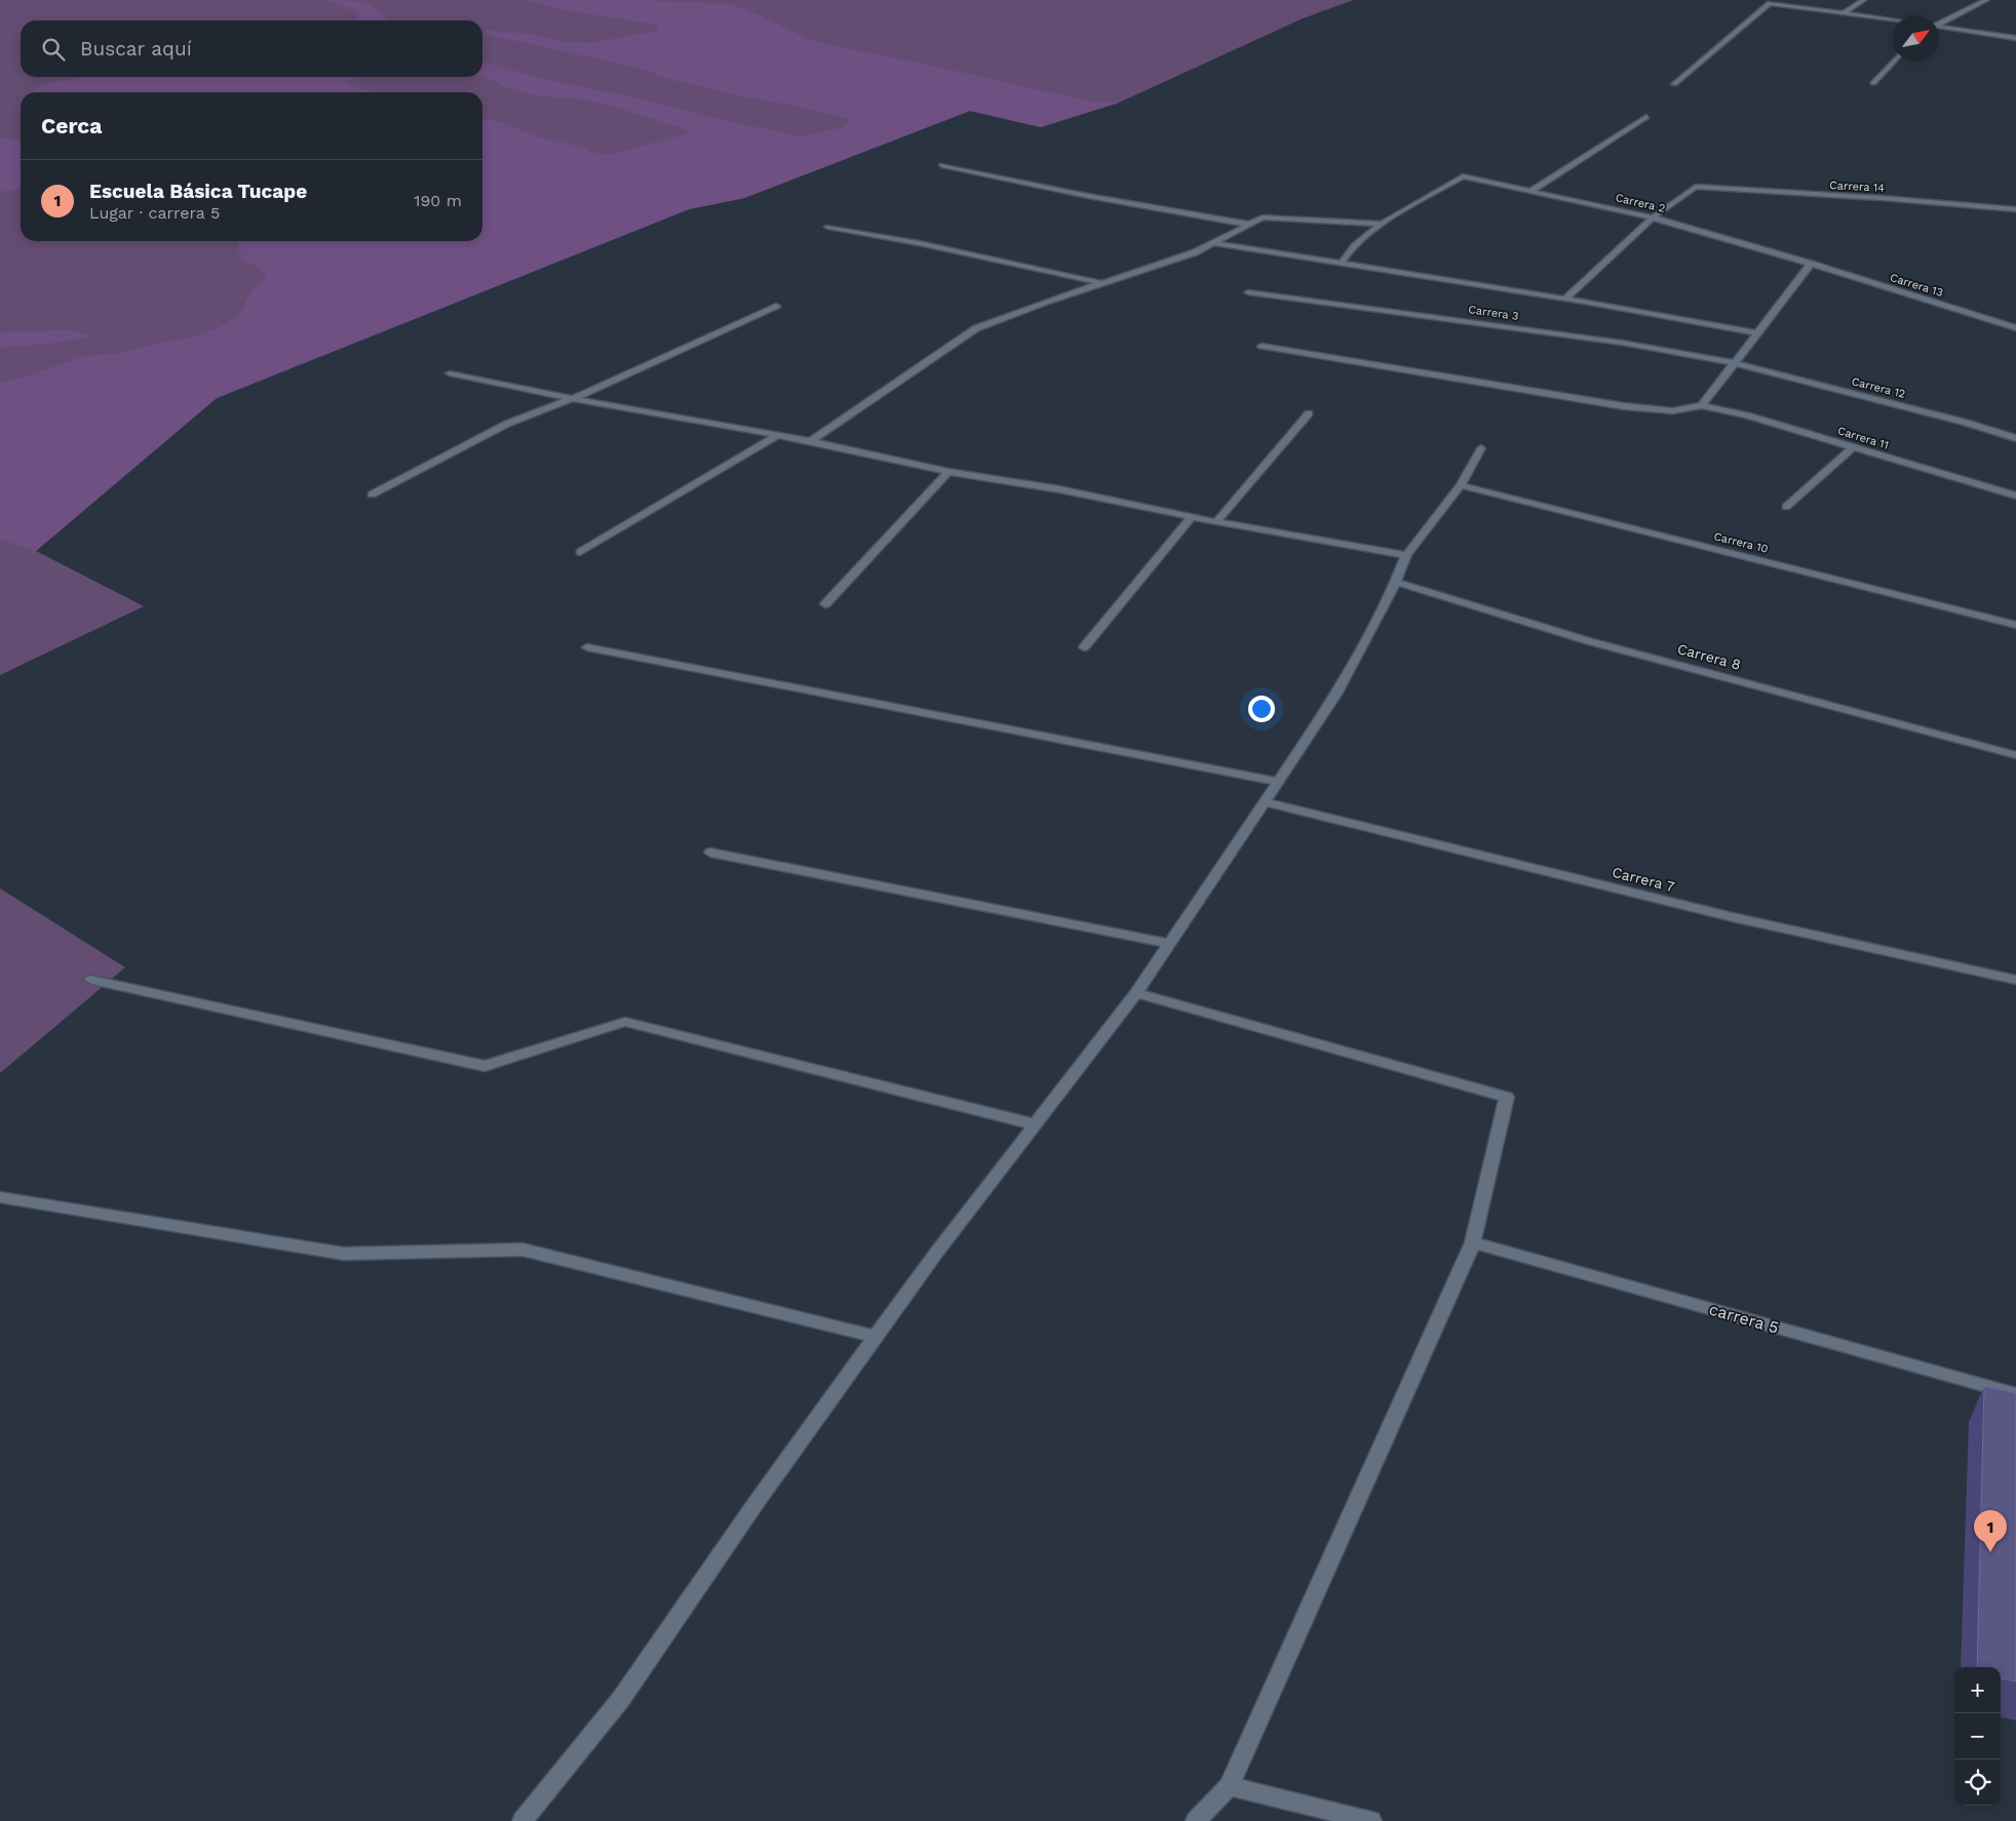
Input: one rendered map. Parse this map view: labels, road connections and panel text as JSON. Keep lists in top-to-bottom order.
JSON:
{
  "streets": {
    "street": [
      "Carrera 14",
      "Carrera 2",
      "Carrera 13",
      "Carrera 3",
      "Carrera 12",
      "Carrera 11",
      "Carrera 10",
      "Carrera 8",
      "Carrera 7",
      "carrera 5"
    ]
  },
  "crossings": [
    ["Carrera 14", "Carrera 2"],
    ["Carrera 2", "Carrera 13"],
    ["Carrera 3", "Carrera 12"]
  ],
  "north": "top right",
  "page": {
    "search": "Buscar aquí",
    "heading": "Cerca",
    "list": [
      {
        "mark": "1",
        "name": "Escuela Básica Tucape",
        "note": "Lugar · carrera 5",
        "value": "190 m"
      }
    ],
    "pins": "1",
    "map_buttons": ["+", "−"]
  }
}
